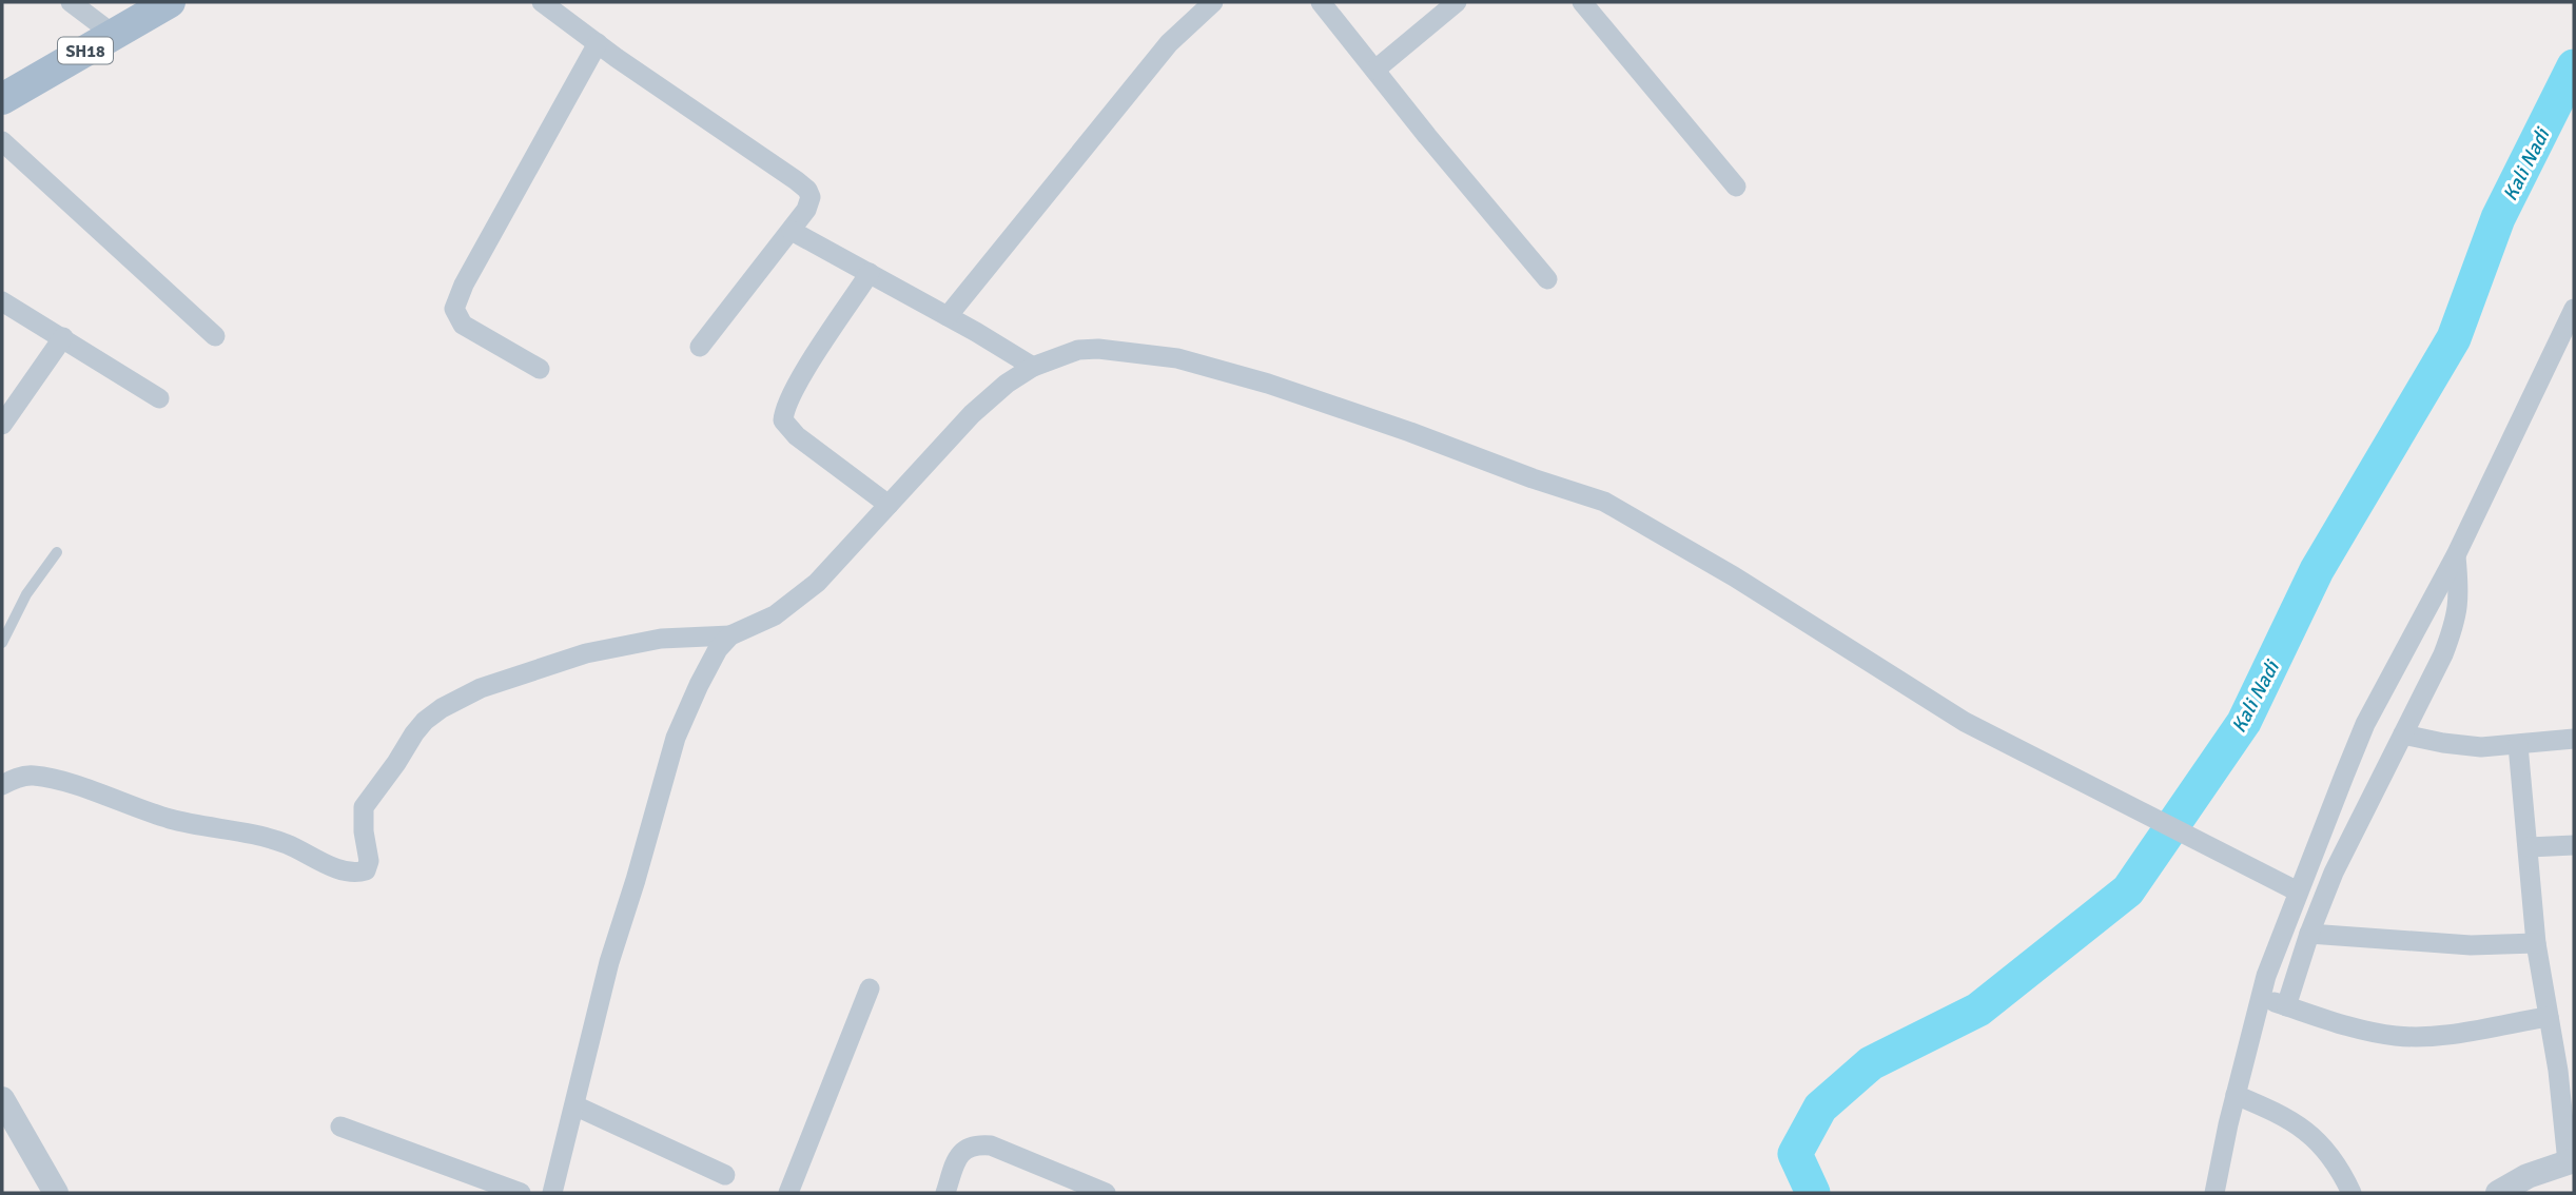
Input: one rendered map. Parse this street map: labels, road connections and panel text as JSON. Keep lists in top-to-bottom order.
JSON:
{
  "streets": {
    "main road": ["SH18"]
  },
  "water": ["Kali Nadi"]
}
